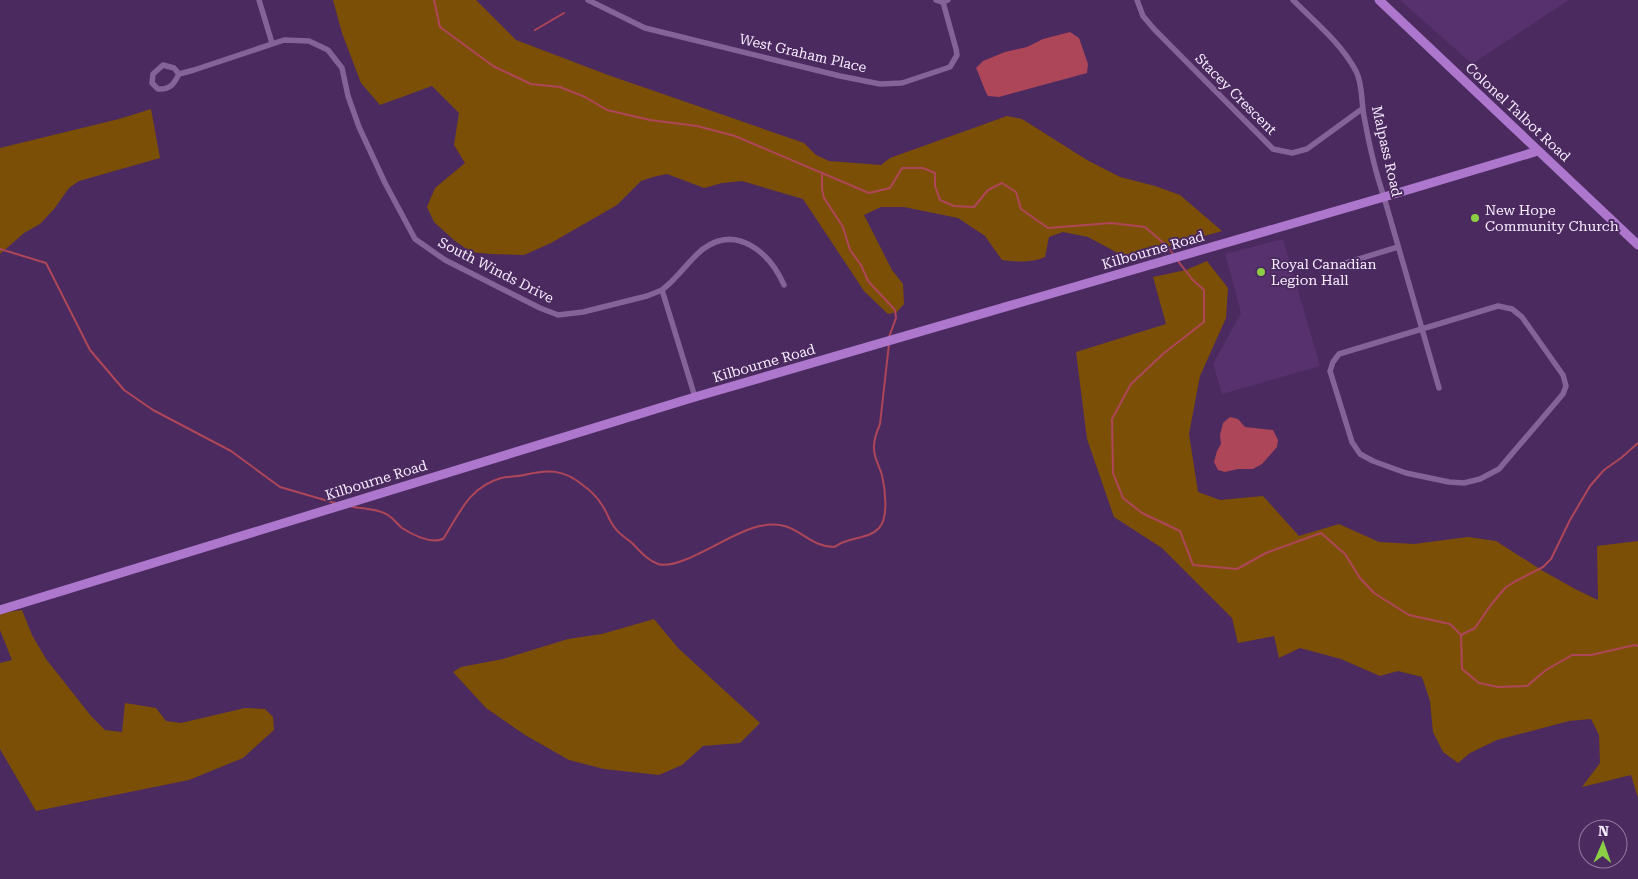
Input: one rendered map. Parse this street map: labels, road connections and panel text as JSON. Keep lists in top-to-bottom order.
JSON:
{
  "streets": {
    "street": [
      "West Graham Place",
      "Stacey Crescent",
      "Colonel Talbot Road",
      "Malpass Road",
      "Kilbourne Road",
      "South Winds Drive"
    ]
  },
  "crossings": [
    ["Stacey Crescent", "Malpass Road"],
    ["Colonel Talbot Road", "Kilbourne Road"],
    ["Malpass Road", "Kilbourne Road"]
  ],
  "places": ["New Hope Community Church", "Royal Canadian Legion Hall"],
  "north": "top"
}
